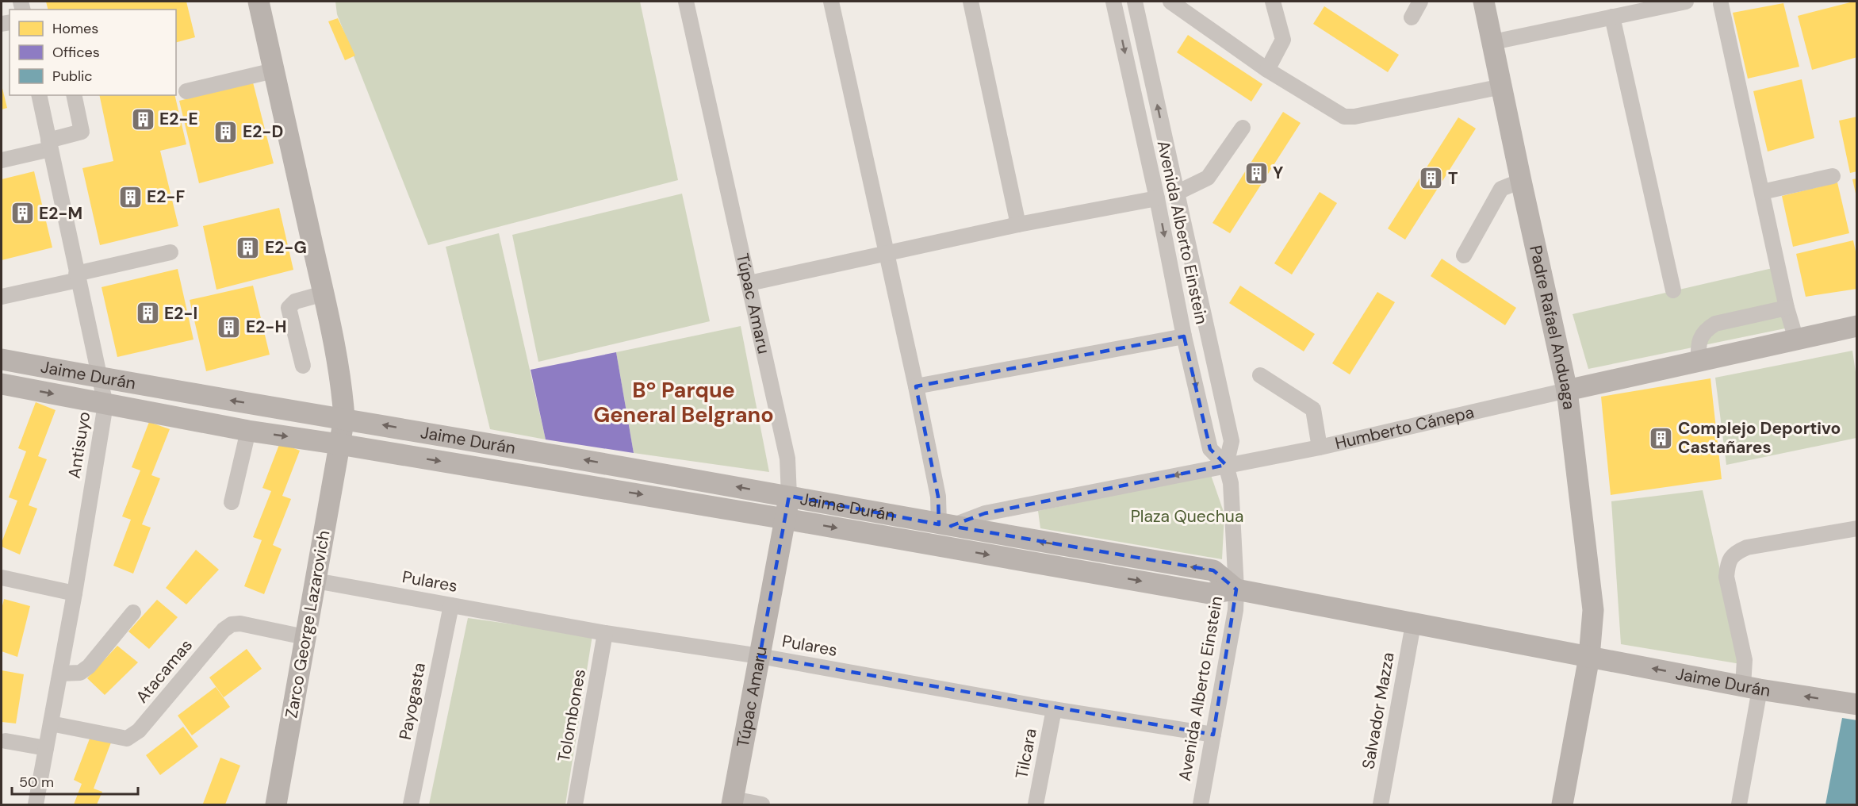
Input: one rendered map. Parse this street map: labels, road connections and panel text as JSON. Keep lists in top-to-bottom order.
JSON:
{
  "streets": {
    "street": [
      "Avenida Alberto Einstein",
      "Túpac Amaru",
      "Padre Rafael Anduaga",
      "Jaime Durán",
      "Humberto Cánepa",
      "Antisuyo",
      "Pulares",
      "Zarco George Lazarovich",
      "Atacamas",
      "Payogasta",
      "Salvador Mazza",
      "Tolombones",
      "Tilcara"
    ]
  },
  "crossings": [
    ["Avenida Alberto Einstein", "Jaime Durán"],
    ["Avenida Alberto Einstein", "Humberto Cánepa"],
    ["Avenida Alberto Einstein", "Pulares"],
    ["Túpac Amaru", "Jaime Durán"],
    ["Túpac Amaru", "Pulares"],
    ["Padre Rafael Anduaga", "Jaime Durán"],
    ["Padre Rafael Anduaga", "Humberto Cánepa"],
    ["Jaime Durán", "Humberto Cánepa"],
    ["Jaime Durán", "Antisuyo"],
    ["Jaime Durán", "Zarco George Lazarovich"],
    ["Jaime Durán", "Salvador Mazza"],
    ["Antisuyo", "Atacamas"],
    ["Pulares", "Zarco George Lazarovich"],
    ["Pulares", "Payogasta"],
    ["Pulares", "Tolombones"],
    ["Pulares", "Tilcara"],
    ["Zarco George Lazarovich", "Atacamas"]
  ],
  "districts": ["Bº Parque General Belgrano"],
  "parks": ["Plaza Quechua"],
  "places": {
    "building": [
      "E2-E",
      "E2-D",
      "Y",
      "T",
      "E2-F",
      "E2-M",
      "E2-G",
      "E2-I",
      "E2-H",
      "Complejo Deportivo Castañares"
    ]
  },
  "legend": ["Homes", "Offices", "Public"],
  "scale_bar": "50 m"
}
